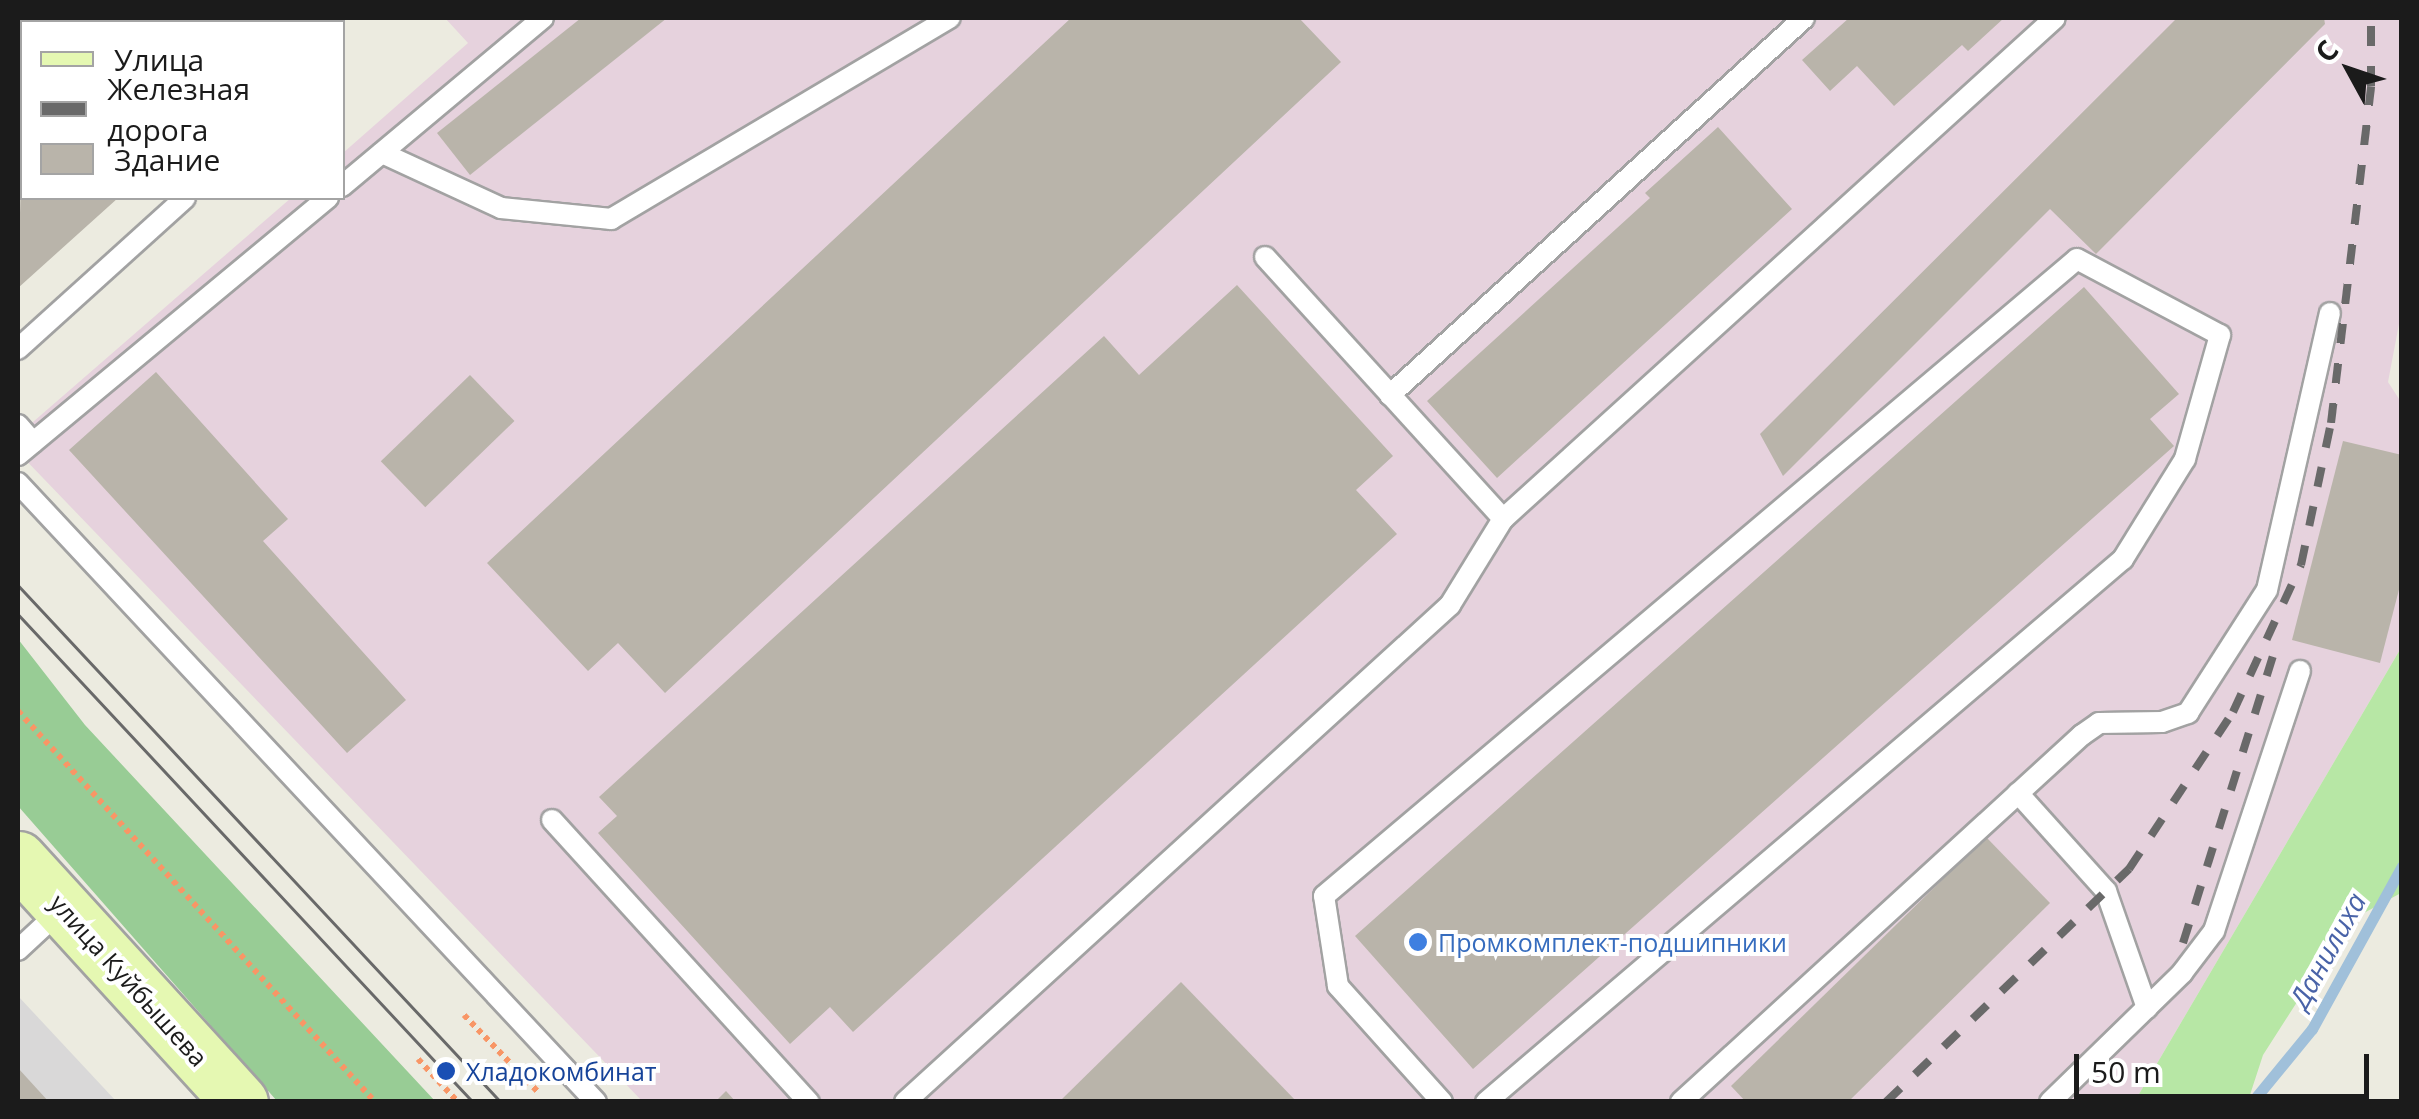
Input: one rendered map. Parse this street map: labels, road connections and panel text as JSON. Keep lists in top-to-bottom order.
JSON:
{
  "streets": {
    "main road": ["улица Куйбышева"]
  },
  "water": ["Данилиха"],
  "places": ["Промкомплект-подшипники", "Хладокомбинат"],
  "legend": ["Улица", "Железная дорога", "Здание"],
  "scale_bar": "50 m",
  "north": "top left"
}
